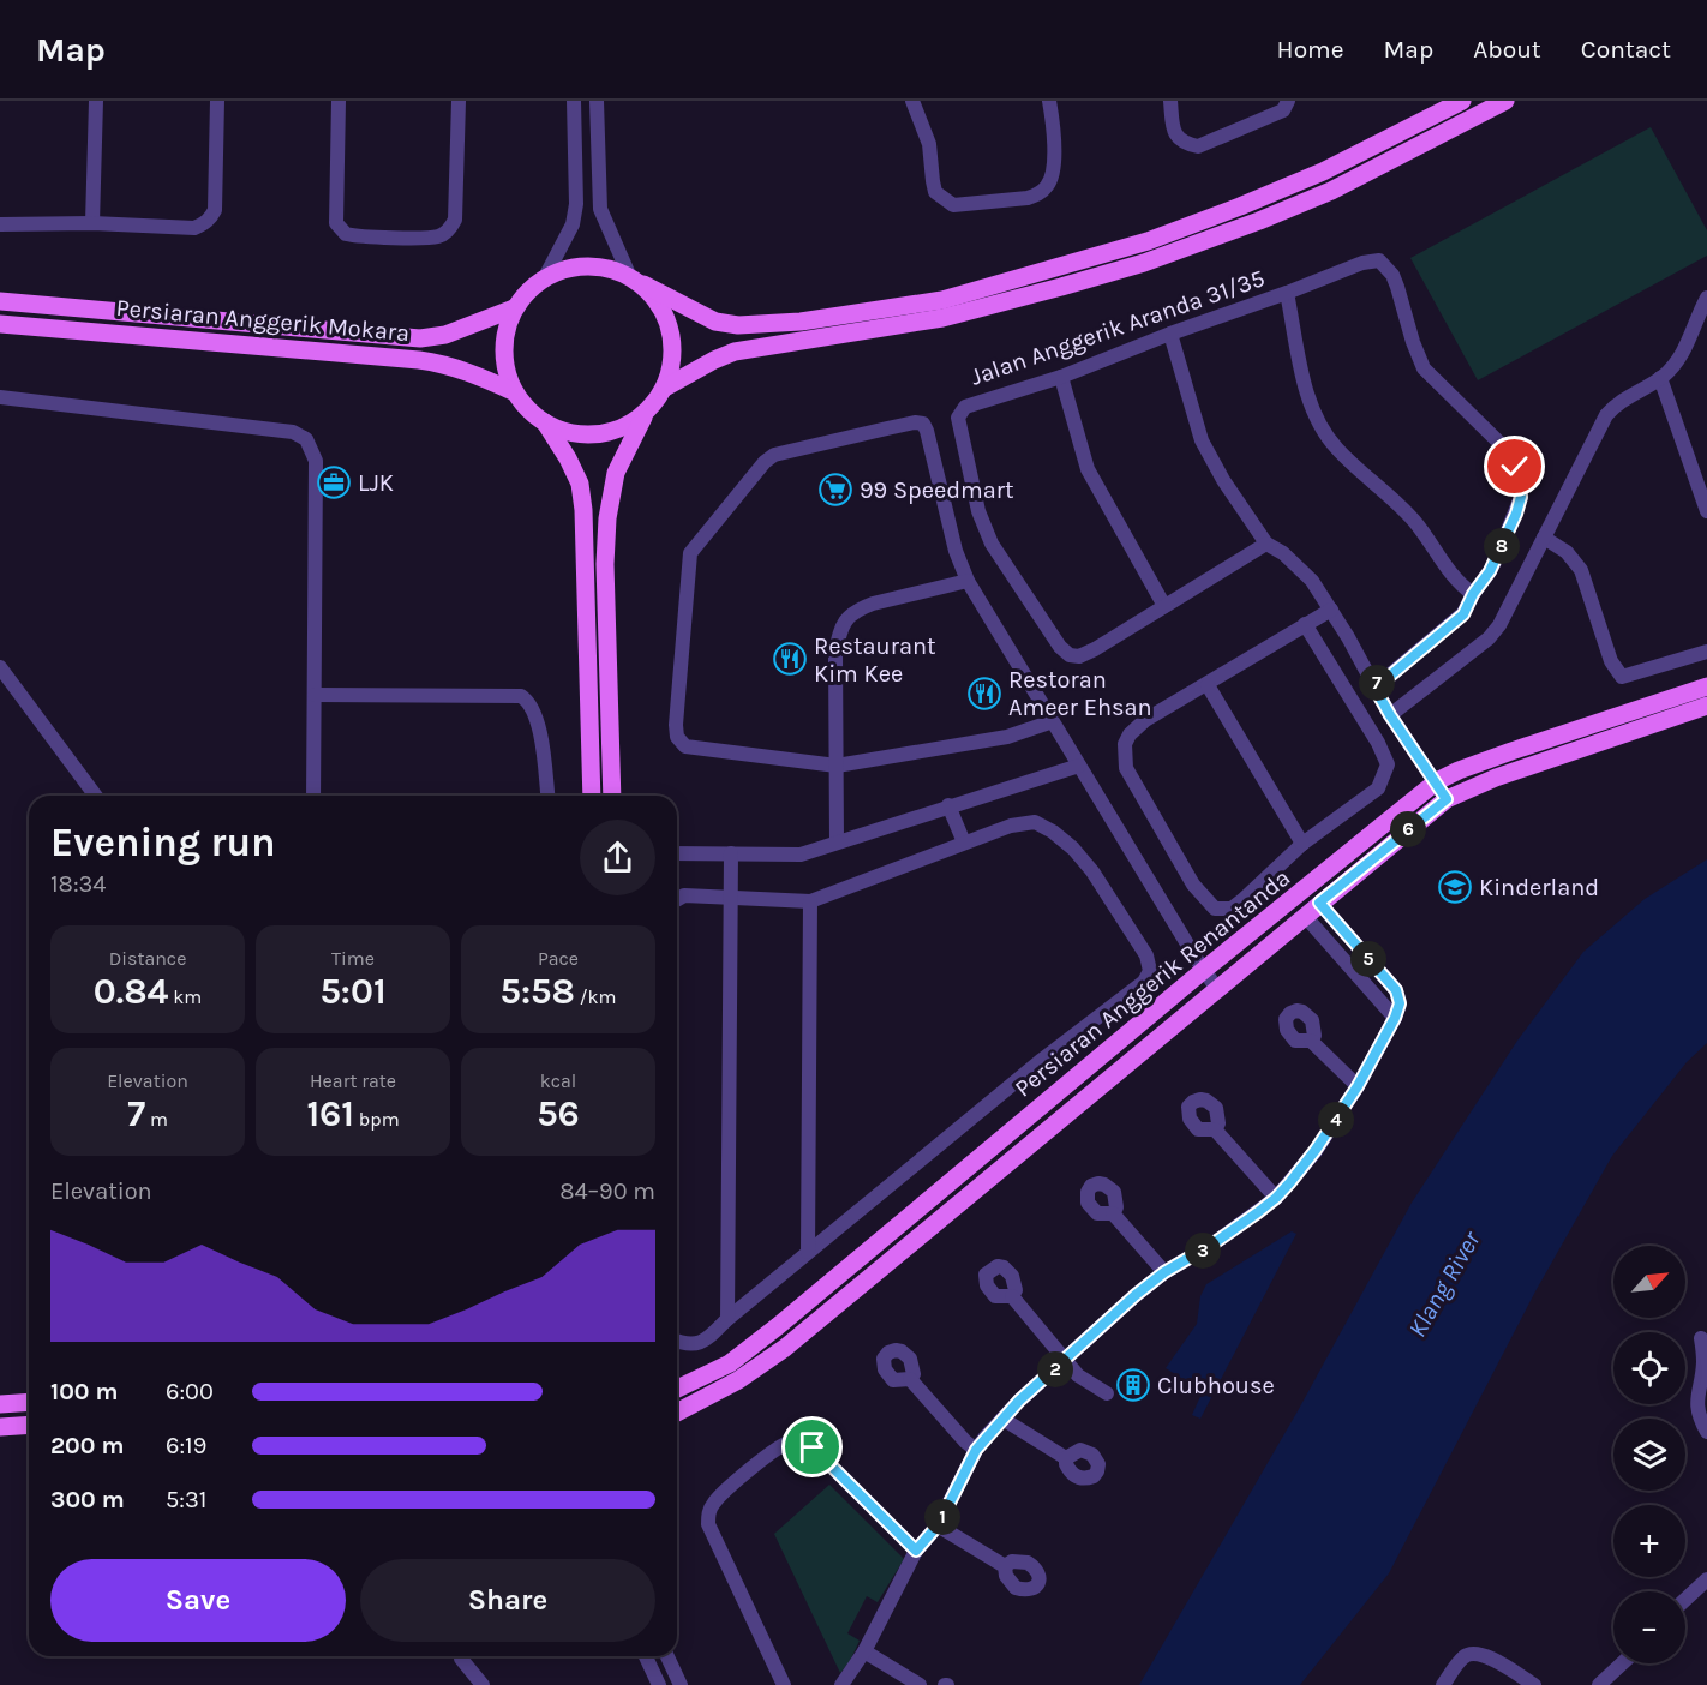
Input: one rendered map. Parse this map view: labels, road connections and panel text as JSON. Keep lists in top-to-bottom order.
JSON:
{
  "streets": {
    "main road": ["Persiaran Anggerik Mokara", "Persiaran Anggerik Renantanda"],
    "street": ["Jalan Anggerik Aranda 31/35"]
  },
  "water": ["Klang River"],
  "places": {
    "office": ["LJK"],
    "supermarket": ["99 Speedmart"],
    "restaurant": ["Restaurant Kim Kee", "Restoran Ameer Ehsan"],
    "school or university": ["Kinderland"],
    "building": ["Clubhouse"]
  },
  "north": "top right",
  "page": {
    "header": "Map",
    "nav": [
      "Home",
      "Map",
      "About",
      "Contact"
    ],
    "pins": [
      "8",
      "7",
      "6",
      "5",
      "4",
      "3",
      "2",
      "1"
    ],
    "heading": ["Evening run", "18:34"],
    "stats": [
      ["Distance", "0.84 km"],
      ["Time", "5:01"],
      ["Pace", "5:58 /km"],
      ["Elevation", "7 m"],
      ["Heart rate", "161 bpm"],
      ["kcal", "56"]
    ],
    "chart": ["Elevation", "84–90 m"],
    "map_buttons": ["+", "−"],
    "list": [
      {
        "name": "100 m",
        "note": "6:00"
      },
      {
        "name": "200 m",
        "note": "6:19"
      },
      {
        "name": "300 m",
        "note": "5:31"
      }
    ],
    "buttons": ["Save", "Share"]
  }
}
